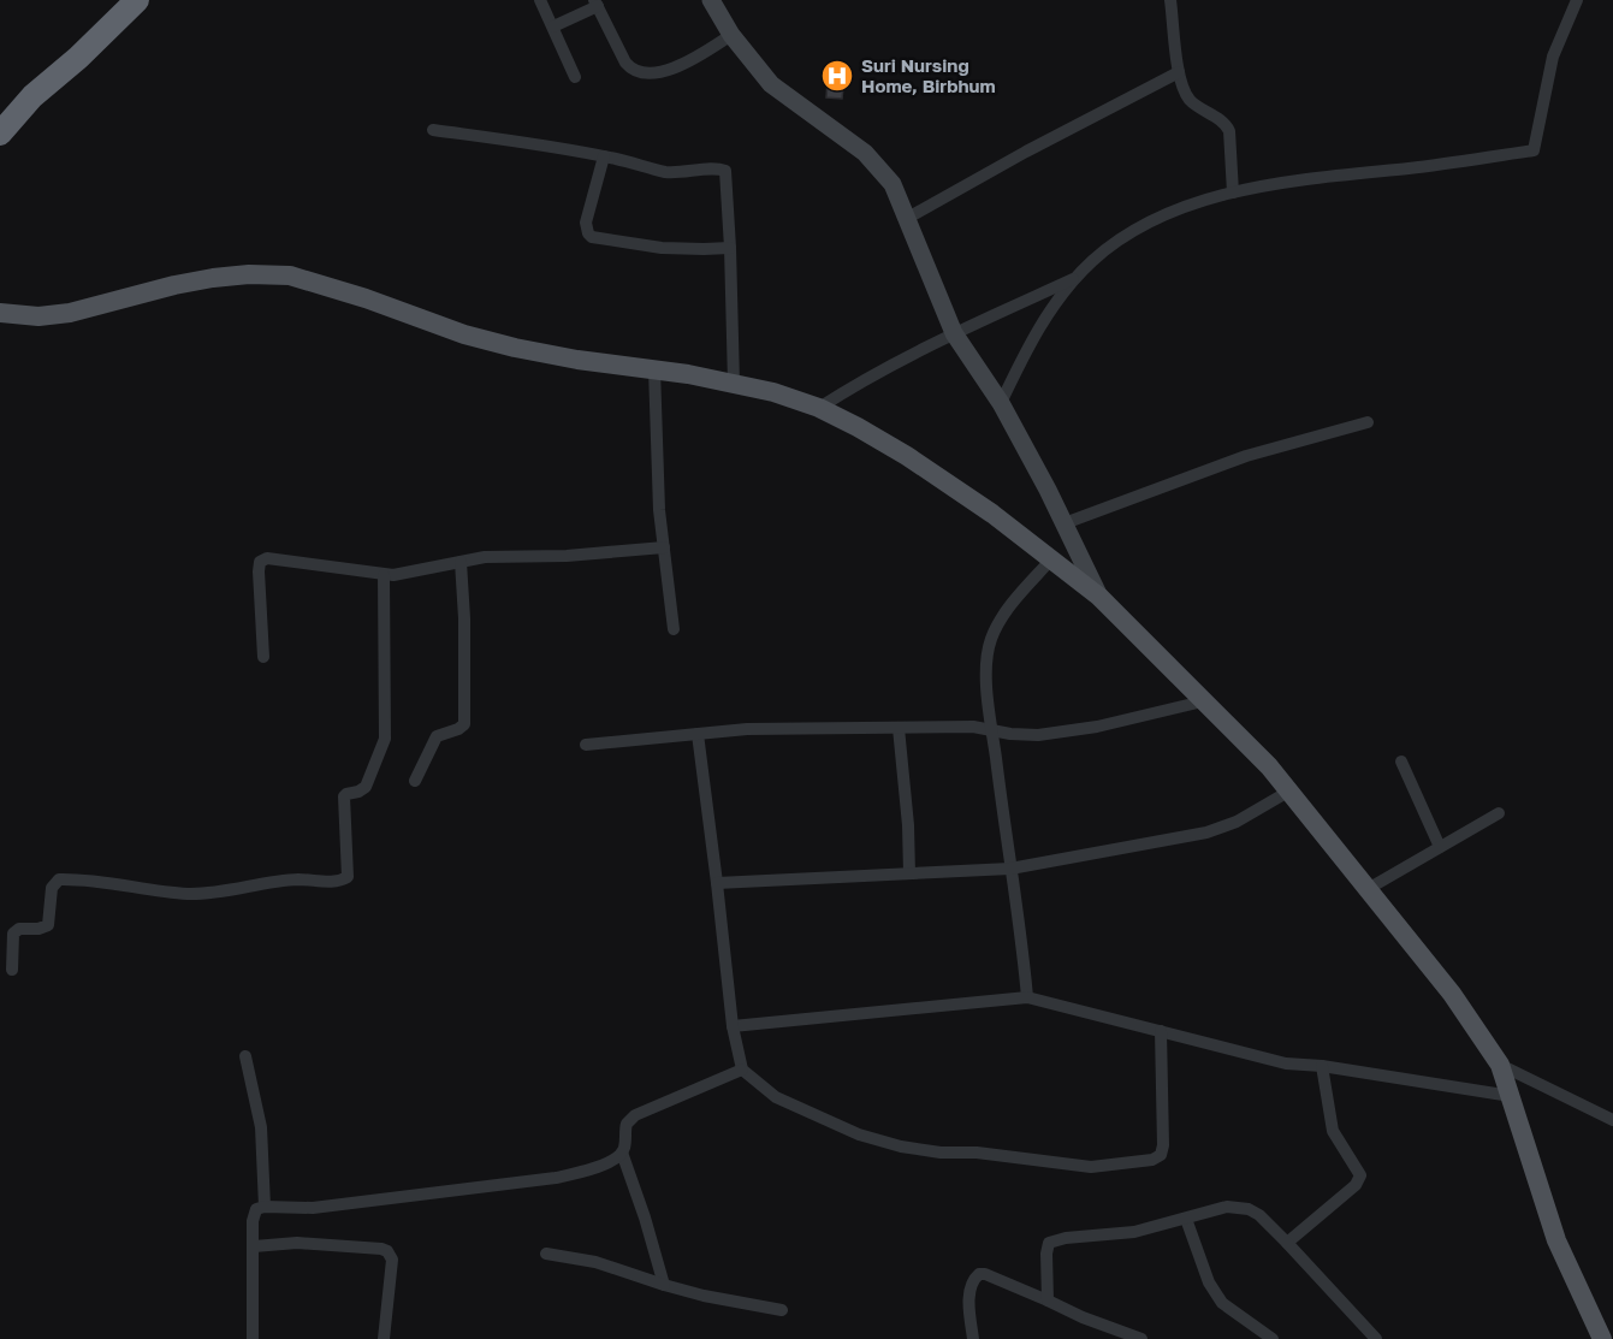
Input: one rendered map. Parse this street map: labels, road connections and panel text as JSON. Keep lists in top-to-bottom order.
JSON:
{
  "places": {
    "hospital": ["Suri Nursing Home, Birbhum"]
  }
}
